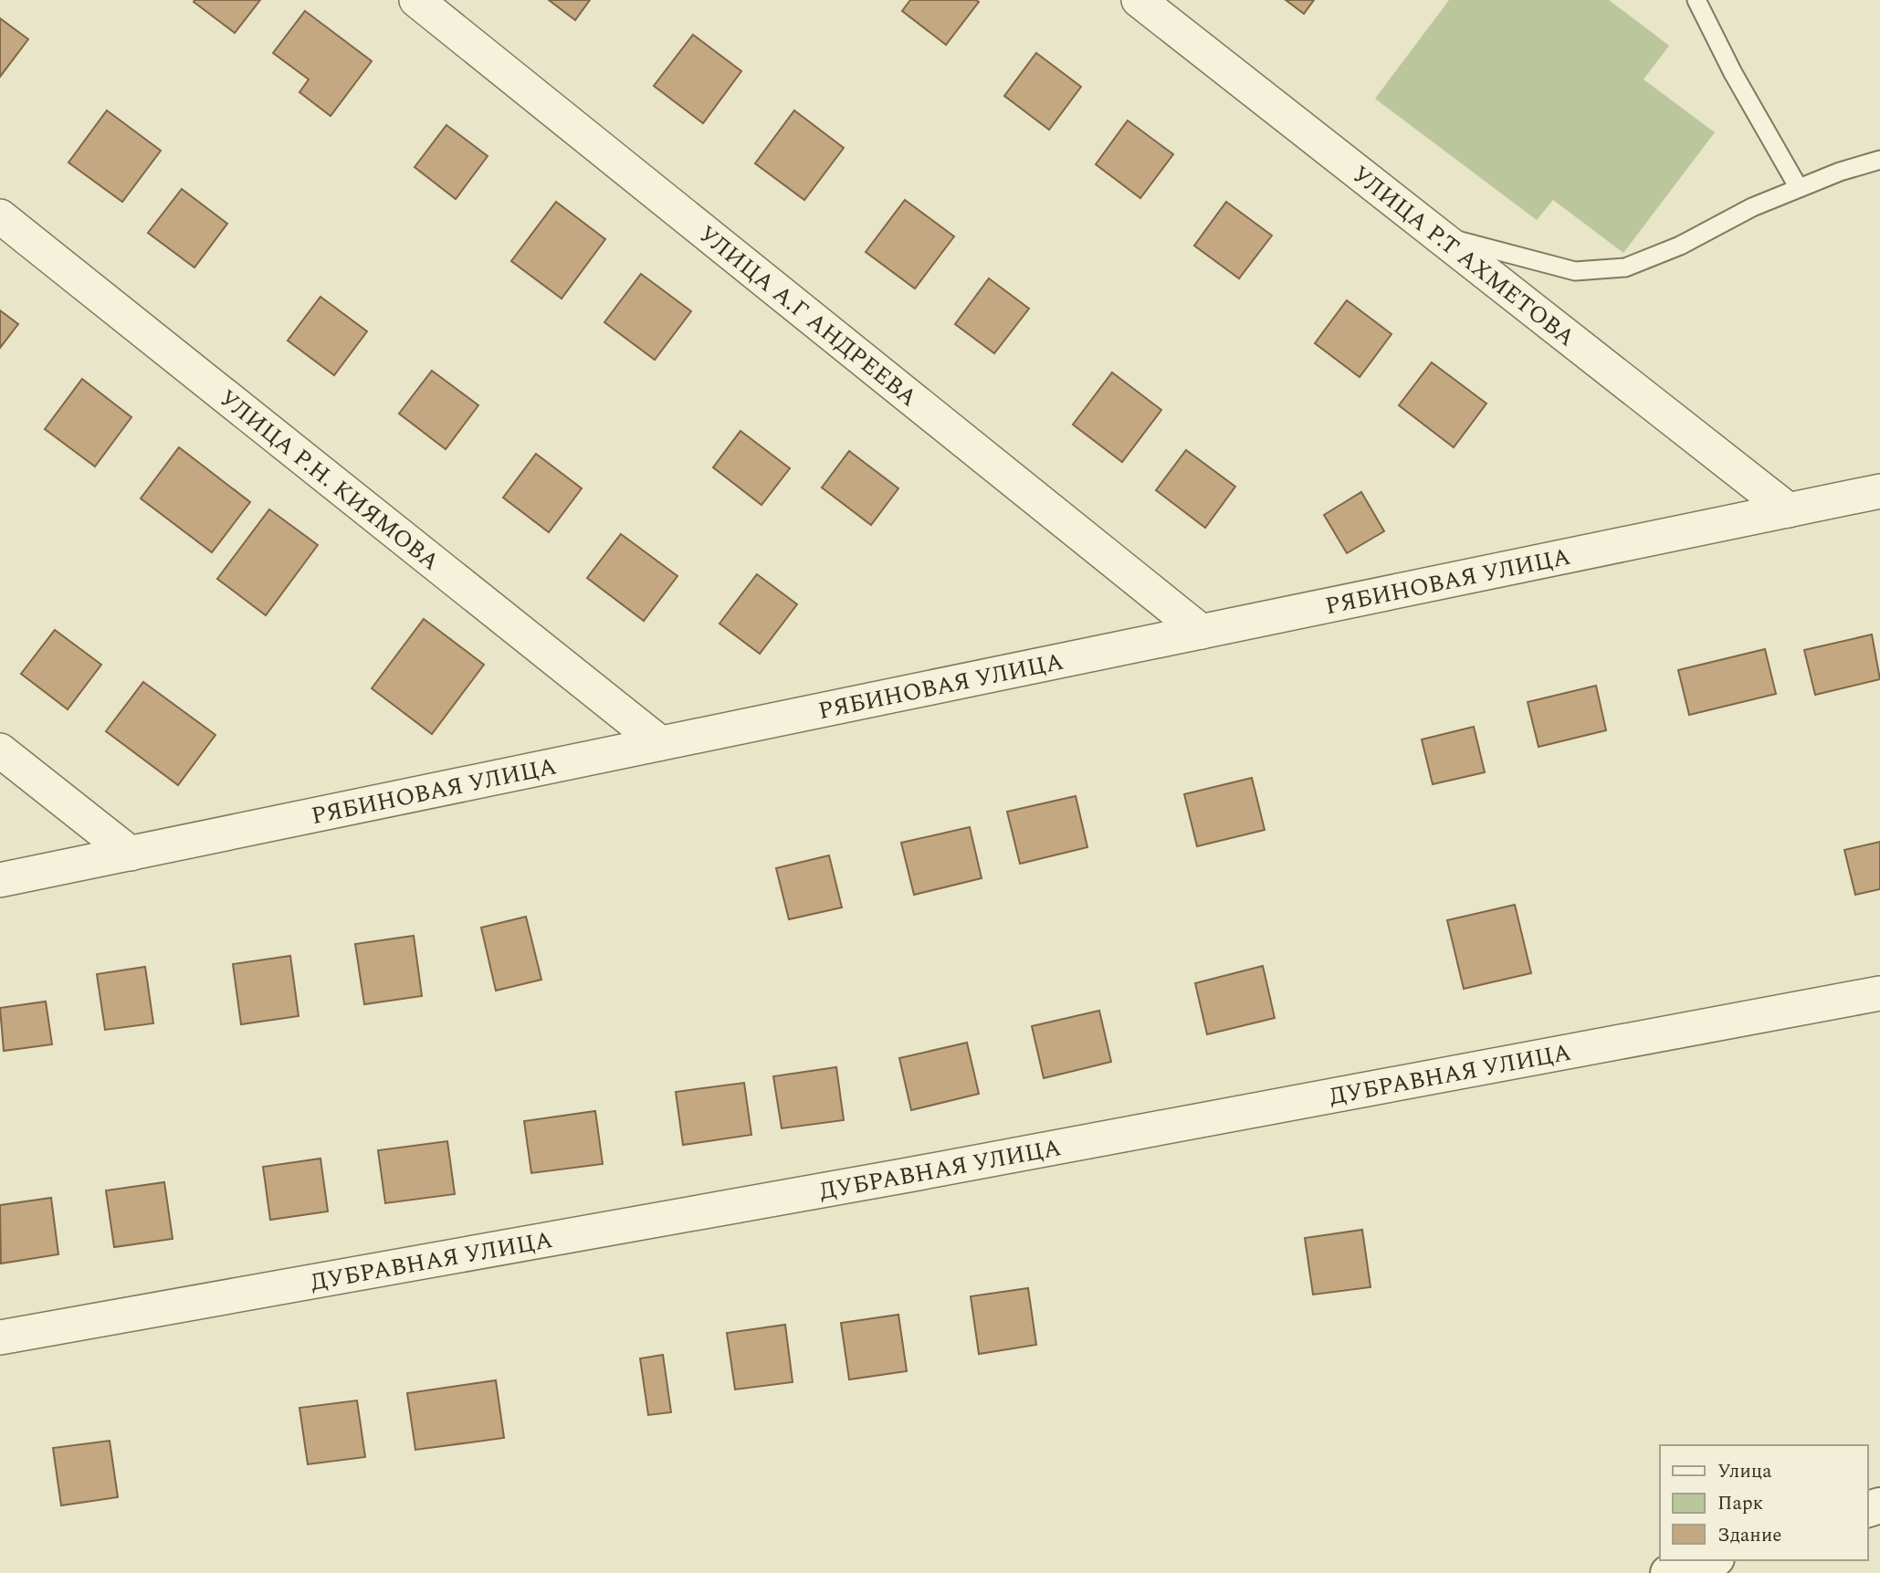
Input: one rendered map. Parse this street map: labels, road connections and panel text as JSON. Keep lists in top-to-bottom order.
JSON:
{
  "streets": {
    "street": [
      "УЛИЦА Р.Т АХМЕТОВА",
      "УЛИЦА А.Г АНДРЕЕВА",
      "УЛИЦА Р.Н. КИЯМОВА",
      "РЯБИНОВАЯ УЛИЦА",
      "ДУБРАВНАЯ УЛИЦА"
    ]
  },
  "crossings": [
    ["УЛИЦА Р.Т АХМЕТОВА", "РЯБИНОВАЯ УЛИЦА"],
    ["УЛИЦА А.Г АНДРЕЕВА", "РЯБИНОВАЯ УЛИЦА"],
    ["УЛИЦА Р.Н. КИЯМОВА", "РЯБИНОВАЯ УЛИЦА"]
  ],
  "legend": ["Улица", "Парк", "Здание"]
}
